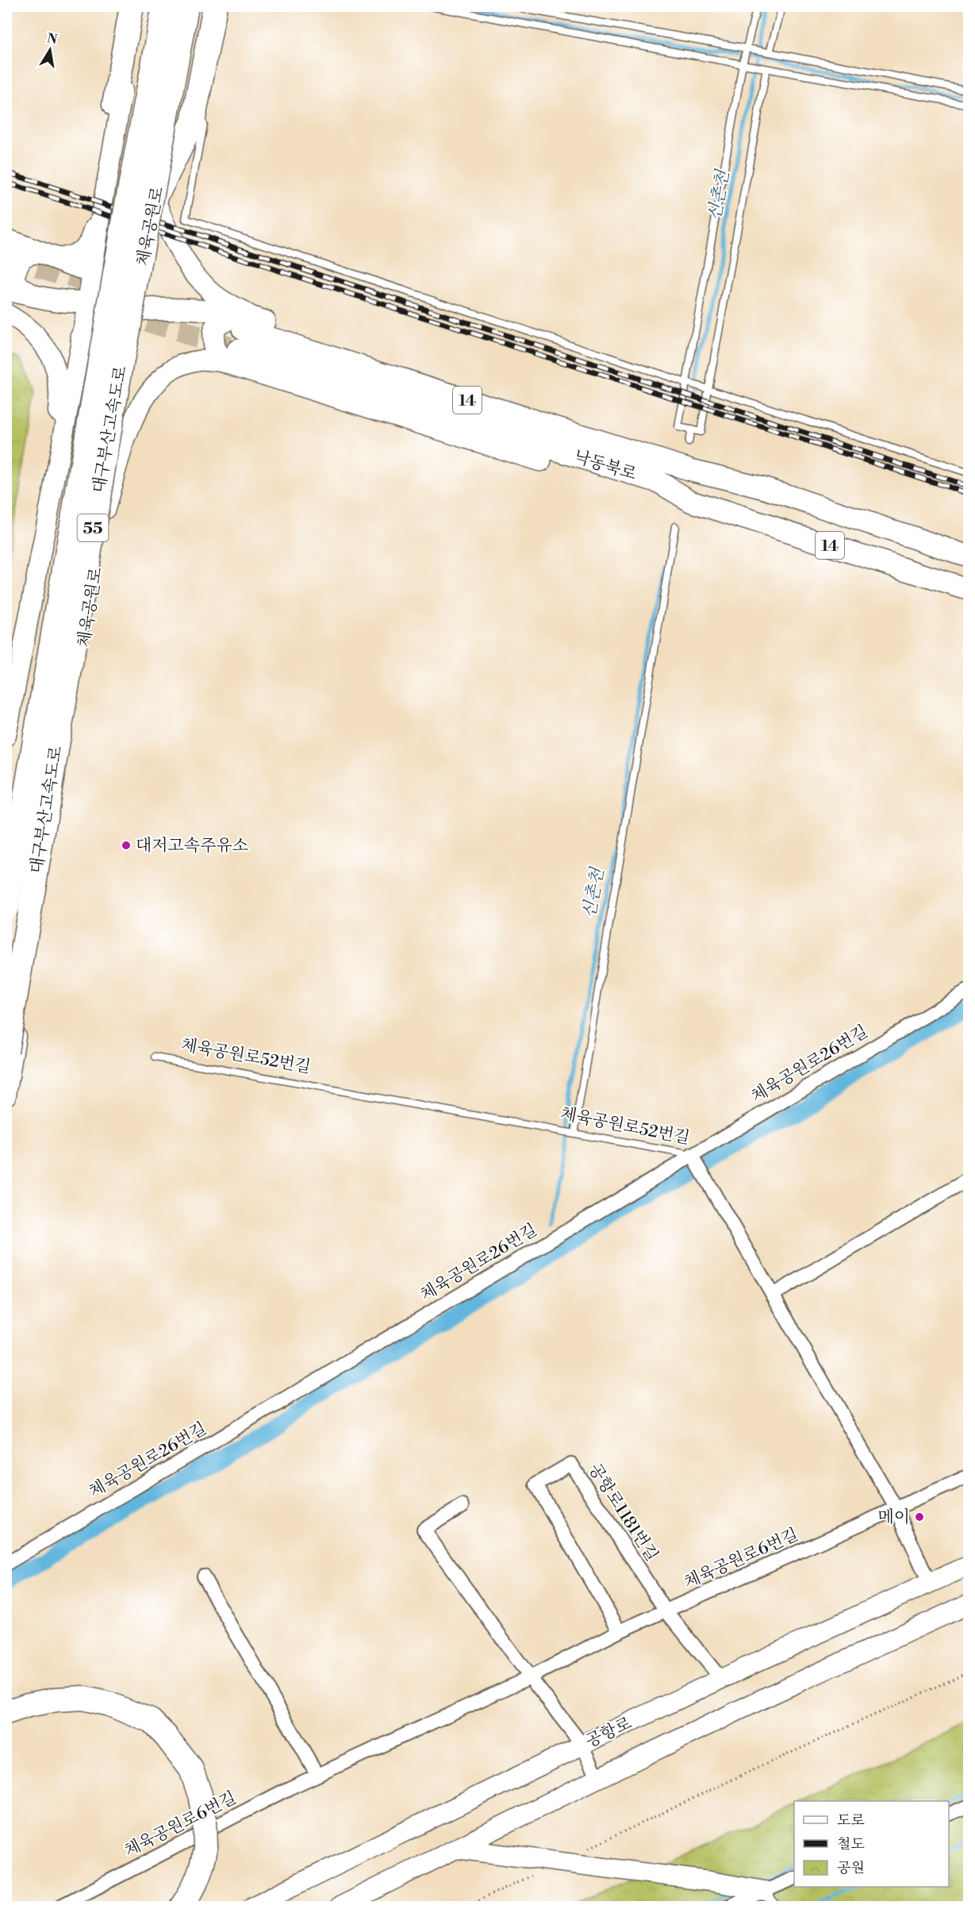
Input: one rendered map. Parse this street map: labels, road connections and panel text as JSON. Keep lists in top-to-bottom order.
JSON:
{
  "streets": {
    "highway": ["대구부산고속도로", "55"],
    "main road": [
      "체육공원로",
      "14",
      "낙동북로",
      "공항로"
    ],
    "street": [
      "체육공원로52번길",
      "체육공원로26번길",
      "공항로1181번길",
      "체육공원로6번길"
    ]
  },
  "crossings": [
    ["체육공원로52번길", "체육공원로26번길"],
    ["체육공원로52번길", "체육공원로6번길"],
    ["체육공원로52번길", "공항로"],
    ["공항로1181번길", "체육공원로6번길"],
    ["공항로1181번길", "공항로"]
  ],
  "water": ["신촌천"],
  "places": ["대저고속주유소", "메이"],
  "legend": ["도로", "철도", "공원"],
  "north": "top"
}
